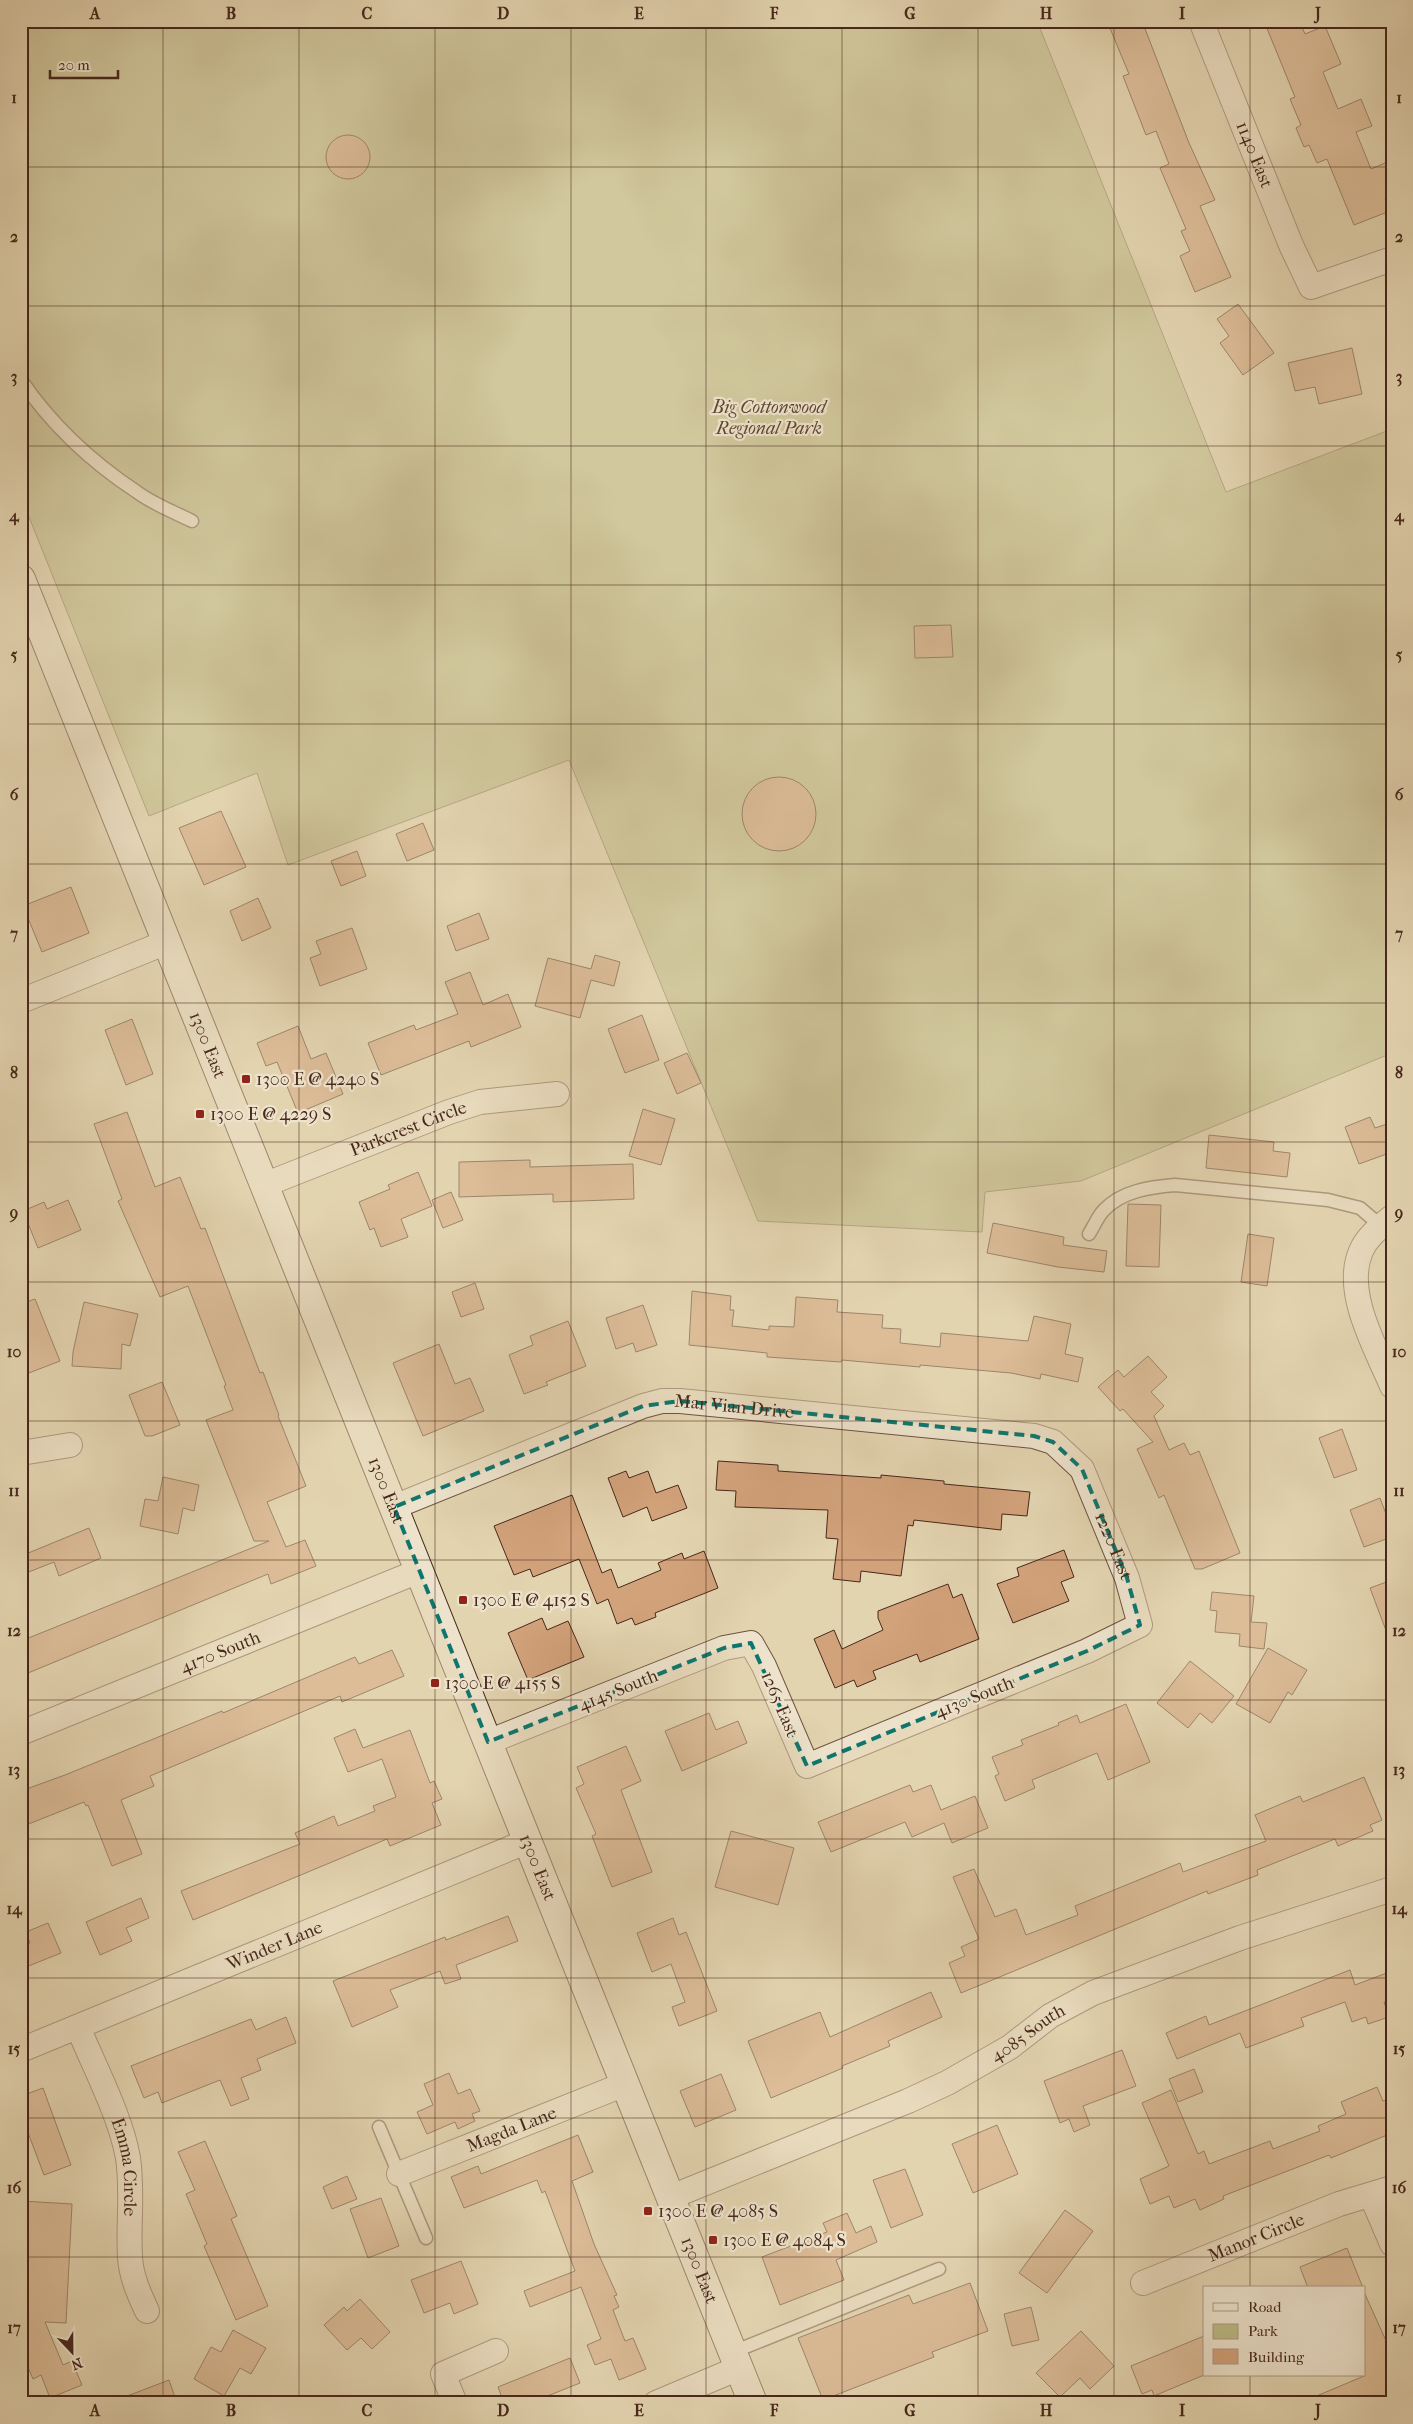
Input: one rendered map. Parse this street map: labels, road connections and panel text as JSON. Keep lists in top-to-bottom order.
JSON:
{
  "streets": {
    "main road": ["1300 East"],
    "street": [
      "1140 East",
      "Parkcrest Circle",
      "Mar Vian Drive",
      "1220 East",
      "4170 South",
      "4145 South",
      "4130 South",
      "1265 East",
      "Winder Lane",
      "4085 South",
      "Magda Lane",
      "Emma Circle",
      "Manor Circle"
    ]
  },
  "crossings": [
    ["1300 East", "Parkcrest Circle"],
    ["1300 East", "Mar Vian Drive"],
    ["1300 East", "4170 South"],
    ["1300 East", "4145 South"],
    ["1300 East", "Winder Lane"],
    ["1300 East", "4085 South"],
    ["1300 East", "Magda Lane"],
    ["Mar Vian Drive", "1220 East"],
    ["1220 East", "4130 South"],
    ["4145 South", "1265 East"],
    ["4130 South", "1265 East"],
    ["Winder Lane", "Emma Circle"]
  ],
  "parks": ["Big Cottonwood Regional Park"],
  "places": {
    "transit": [
      "1300 E @ 4240 S",
      "1300 E @ 4229 S",
      "1300 E @ 4152 S",
      "1300 E @ 4155 S",
      "1300 E @ 4085 S",
      "1300 E @ 4084 S"
    ]
  },
  "legend": ["Road", "Park", "Building"],
  "scale_bar": "20 m",
  "north": "bottom",
  "grid": {
    "columns": [
      "A",
      "B",
      "C",
      "D",
      "E",
      "F",
      "G",
      "H",
      "I",
      "J"
    ],
    "rows": [
      "1",
      "2",
      "3",
      "4",
      "5",
      "6",
      "7",
      "8",
      "9",
      "10",
      "11",
      "12",
      "13",
      "14",
      "15",
      "16",
      "17"
    ]
  }
}
